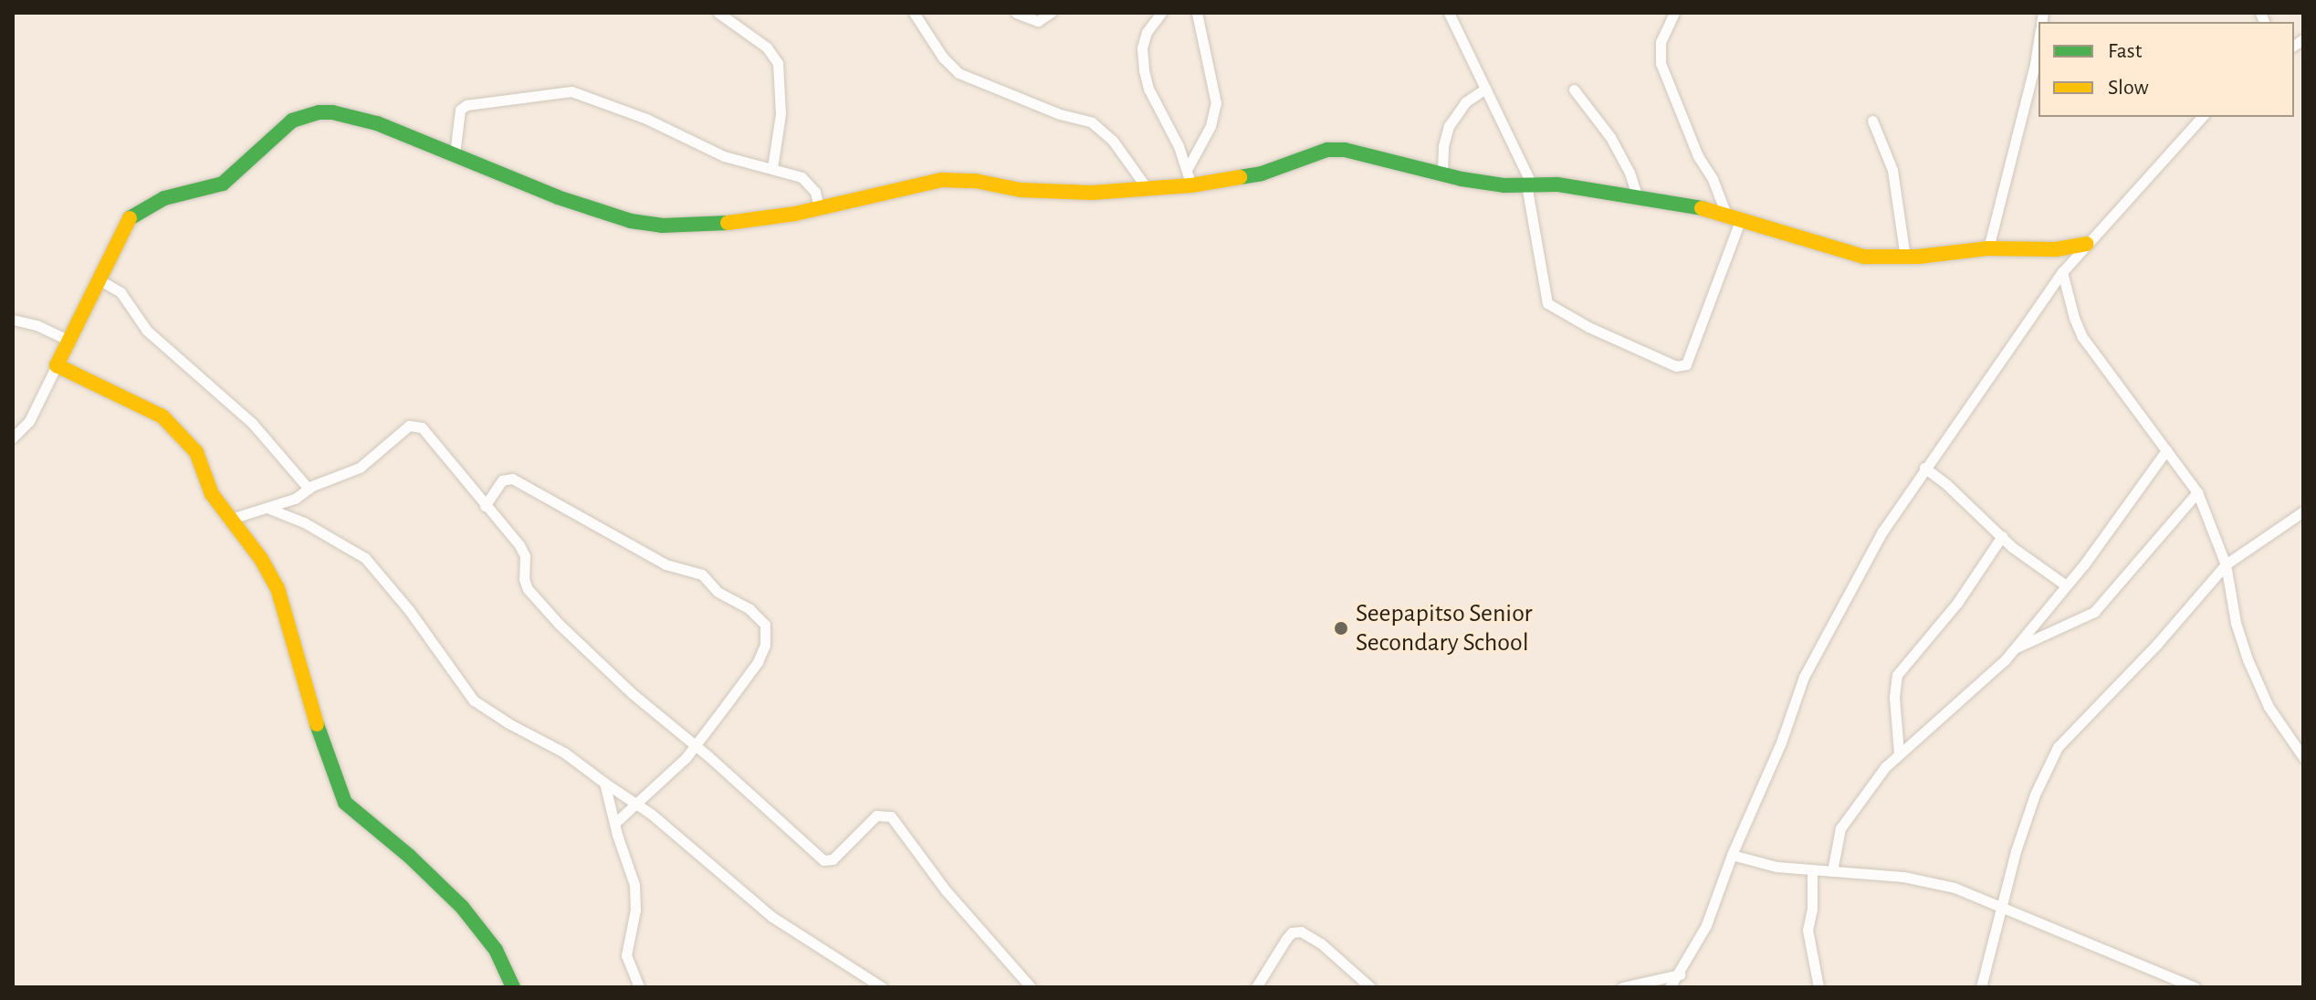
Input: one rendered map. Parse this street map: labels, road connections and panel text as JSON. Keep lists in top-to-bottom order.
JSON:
{
  "places": ["Seepapitso Senior Secondary School"],
  "legend": ["Fast", "Slow"]
}
